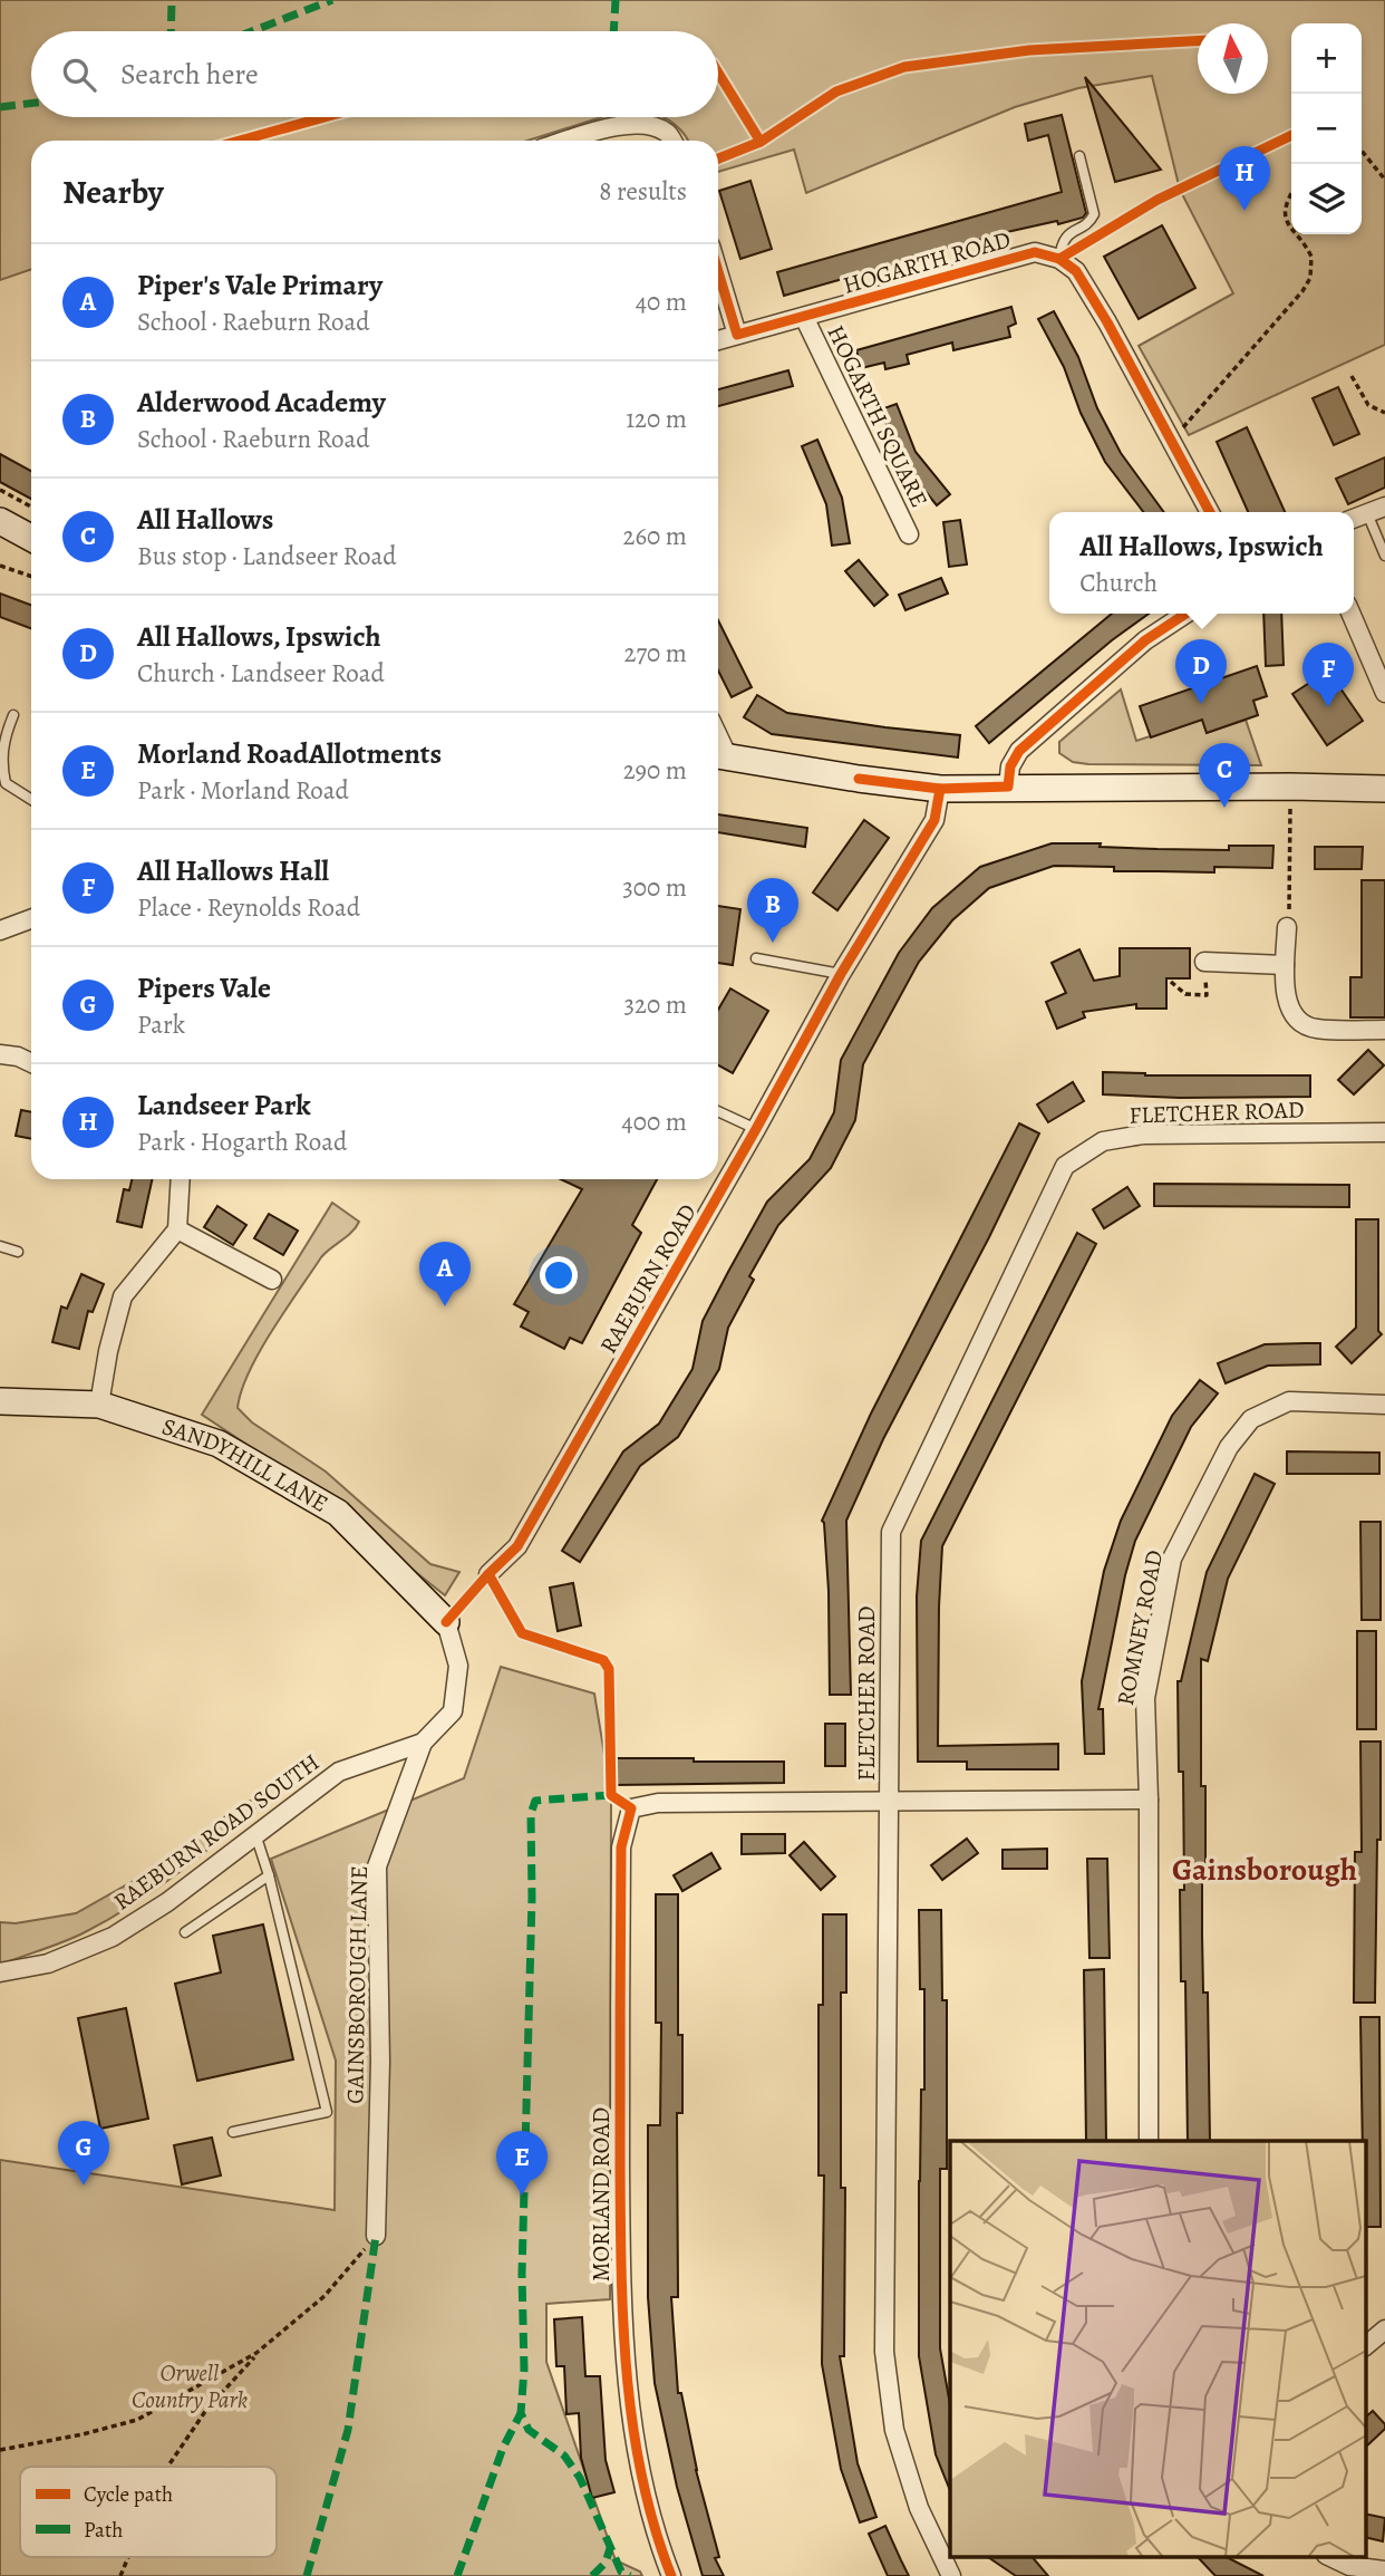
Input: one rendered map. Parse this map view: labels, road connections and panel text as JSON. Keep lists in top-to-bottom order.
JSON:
{
  "streets": {
    "street": [
      "HOGARTH ROAD",
      "HOGARTH SQUARE",
      "FLETCHER ROAD",
      "RAEBURN ROAD",
      "SANDYHILL LANE",
      "ROMNEY ROAD",
      "RAEBURN ROAD SOUTH",
      "GAINSBOROUGH LANE",
      "MORLAND ROAD"
    ]
  },
  "crossings": [
    ["HOGARTH ROAD", "HOGARTH SQUARE"],
    ["FLETCHER ROAD", "MORLAND ROAD"],
    ["SANDYHILL LANE", "RAEBURN ROAD SOUTH"],
    ["ROMNEY ROAD", "MORLAND ROAD"],
    ["RAEBURN ROAD SOUTH", "GAINSBOROUGH LANE"]
  ],
  "districts": ["Gainsborough"],
  "parks": ["Orwell Country Park"],
  "legend": ["Cycle path", "Path"],
  "north": "top",
  "page": {
    "map_buttons": ["+", "−"],
    "search": "Search here",
    "heading": ["Nearby", "8 results"],
    "pins": [
      "H",
      "D",
      "F",
      "C",
      "B",
      "A",
      "G",
      "E"
    ],
    "list": [
      {
        "mark": "A",
        "name": "Piper's Vale Primary",
        "note": "School · Raeburn Road",
        "value": "40 m"
      },
      {
        "mark": "B",
        "name": "Alderwood Academy",
        "note": "School · Raeburn Road",
        "value": "120 m"
      },
      {
        "mark": "C",
        "name": "All Hallows",
        "note": "Bus stop · Landseer Road",
        "value": "260 m"
      },
      {
        "mark": "D",
        "name": "All Hallows, Ipswich",
        "note": "Church · Landseer Road",
        "value": "270 m"
      },
      {
        "mark": "E",
        "name": "Morland RoadAllotments",
        "note": "Park · Morland Road",
        "value": "290 m"
      },
      {
        "mark": "F",
        "name": "All Hallows Hall",
        "note": "Place · Reynolds Road",
        "value": "300 m"
      },
      {
        "mark": "G",
        "name": "Pipers Vale",
        "note": "Park",
        "value": "320 m"
      },
      {
        "mark": "H",
        "name": "Landseer Park",
        "note": "Park · Hogarth Road",
        "value": "400 m"
      }
    ],
    "popup": ["All Hallows, Ipswich", "Church"]
  }
}
